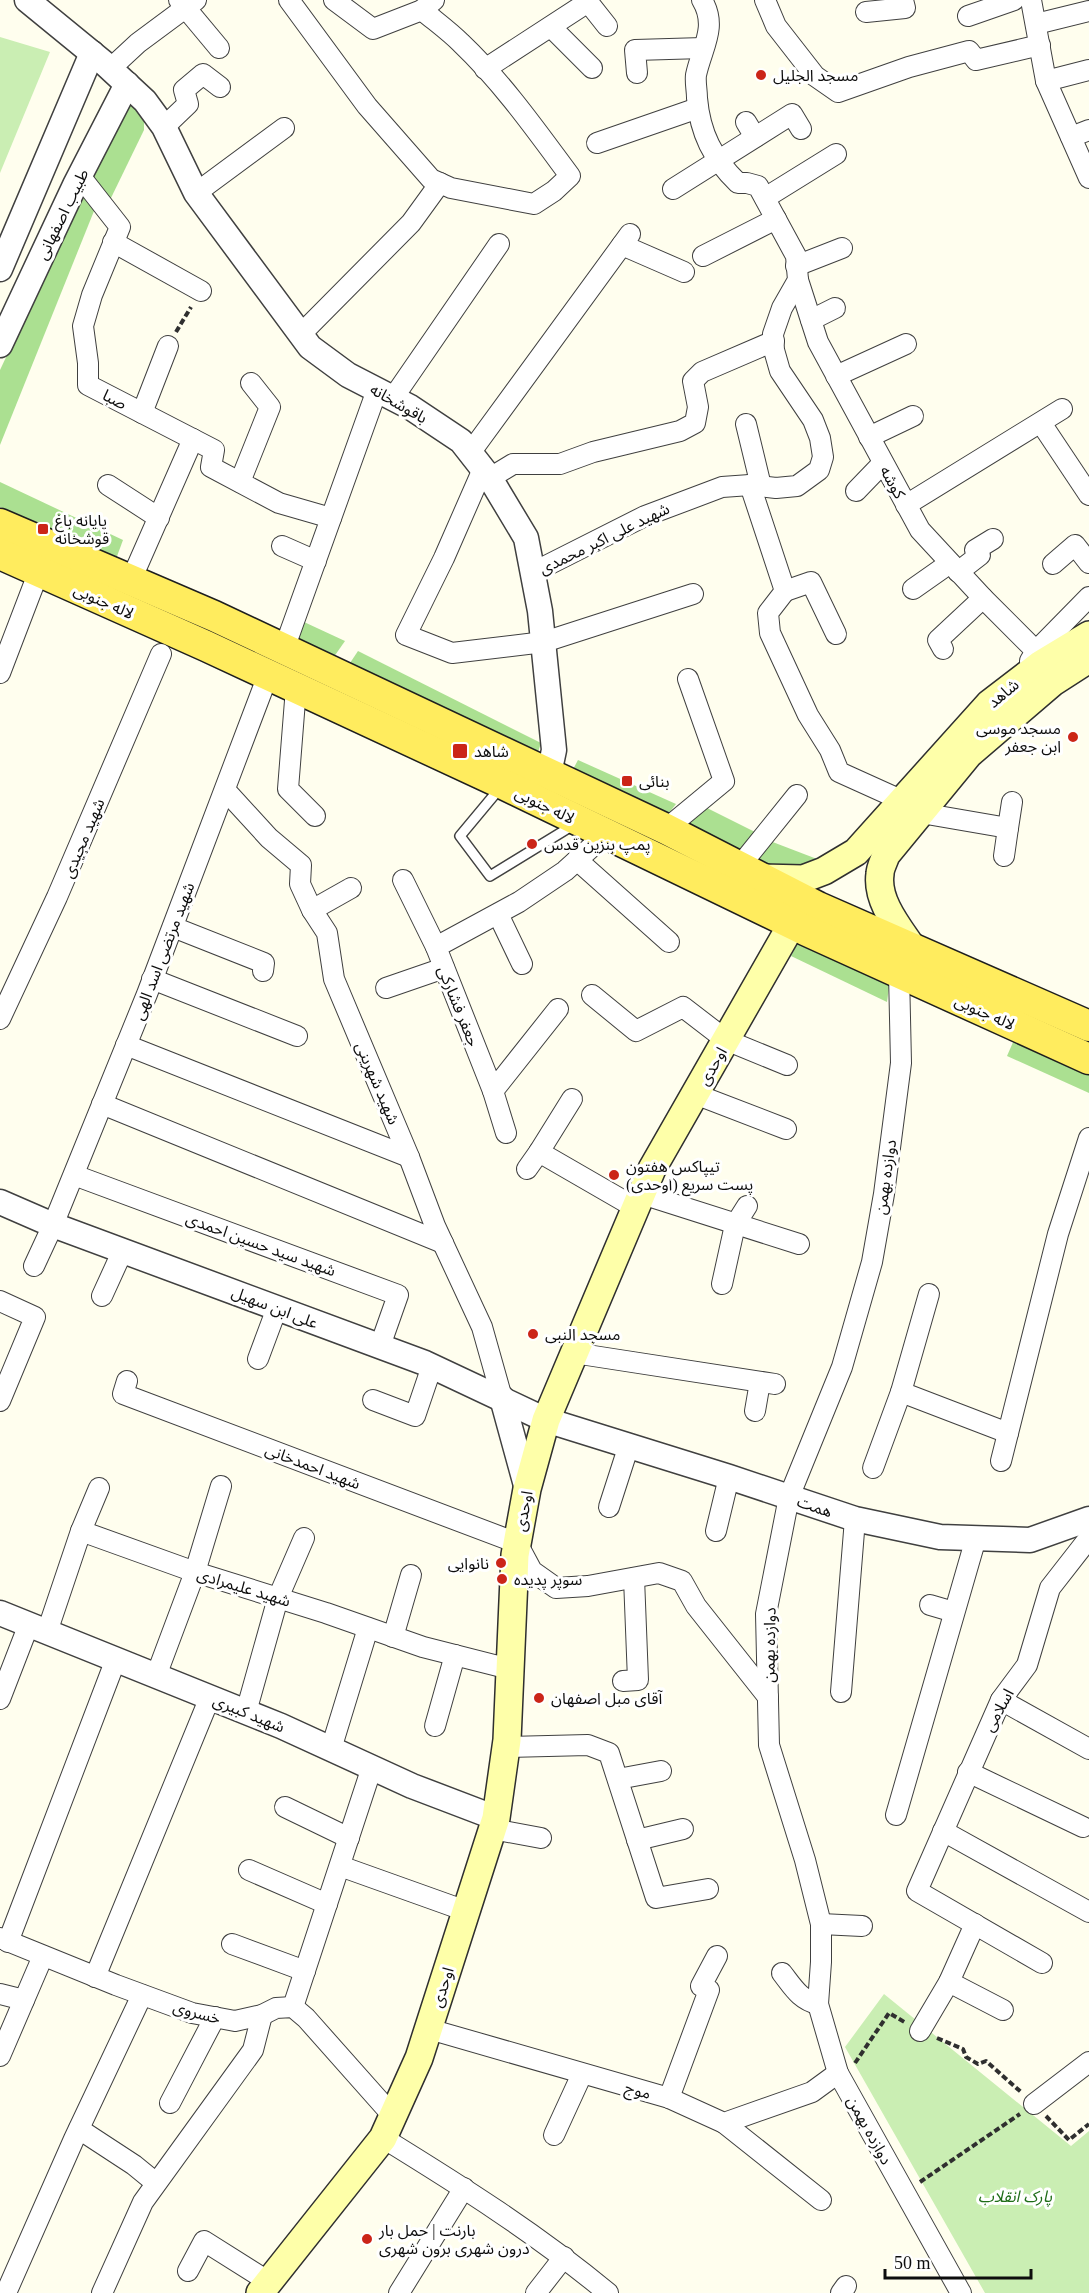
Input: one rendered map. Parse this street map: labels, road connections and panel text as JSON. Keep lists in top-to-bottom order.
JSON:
{
  "streets": {
    "main road": ["لاله جنوبی", "شاهد", "اوحدی"],
    "street": [
      "طبیب اصفهانی",
      "صبا",
      "باقوشخانه",
      "کوشه",
      "شهید علی اکبر محمدی",
      "شهید مجیدی",
      "شهید مرتضی اسد الهی",
      "جعفر فشارکی",
      "شهید شهرینی",
      "دوازده بهمن",
      "شهید سید حسین احمدی",
      "علی ابن سهیل",
      "شهید احمدخانی",
      "همت",
      "شهید علیمرادی",
      "اسلامی",
      "شهید کبیری",
      "خسروی",
      "موج"
    ]
  },
  "crossings": [
    ["طبیب اصفهانی", "صبا"],
    ["طبیب اصفهانی", "باقوشخانه"],
    ["باقوشخانه", "شهید علی اکبر محمدی"],
    ["باقوشخانه", "لاله جنوبی"],
    ["کوشه", "شهید علی اکبر محمدی"],
    ["لاله جنوبی", "شاهد"],
    ["لاله جنوبی", "شهید مرتضی اسد الهی"],
    ["لاله جنوبی", "جعفر فشارکی"],
    ["لاله جنوبی", "اوحدی"],
    ["لاله جنوبی", "دوازده بهمن"],
    ["شاهد", "دوازده بهمن"],
    ["شهید مرتضی اسد الهی", "شهید شهرینی"],
    ["شهید مرتضی اسد الهی", "شهید سید حسین احمدی"],
    ["شهید مرتضی اسد الهی", "علی ابن سهیل"],
    ["اوحدی", "علی ابن سهیل"],
    ["اوحدی", "شهید احمدخانی"],
    ["اوحدی", "همت"],
    ["اوحدی", "شهید علیمرادی"],
    ["اوحدی", "شهید کبیری"],
    ["اوحدی", "موج"],
    ["شهید شهرینی", "علی ابن سهیل"],
    ["دوازده بهمن", "همت"],
    ["شهید سید حسین احمدی", "علی ابن سهیل"],
    ["علی ابن سهیل", "همت"]
  ],
  "parks": ["پارک انقلاب"],
  "places": {
    "other": [
      "مسجد الجلیل",
      "مسجد موسی ابن جعفر",
      "پمپ بنزین قدس",
      "تیپاکس هفتون (اوحدی) پست سریع",
      "مسجد النبی",
      "نانوایی",
      "سوپر پدیده",
      "آقای مبل اصفهان",
      "بارنت | حمل بار درون شهری برون شهری"
    ],
    "transit": ["پایانه باغ قوشخانه", "شاهد", "بنائی"]
  },
  "scale_bar": "50 m"
}
